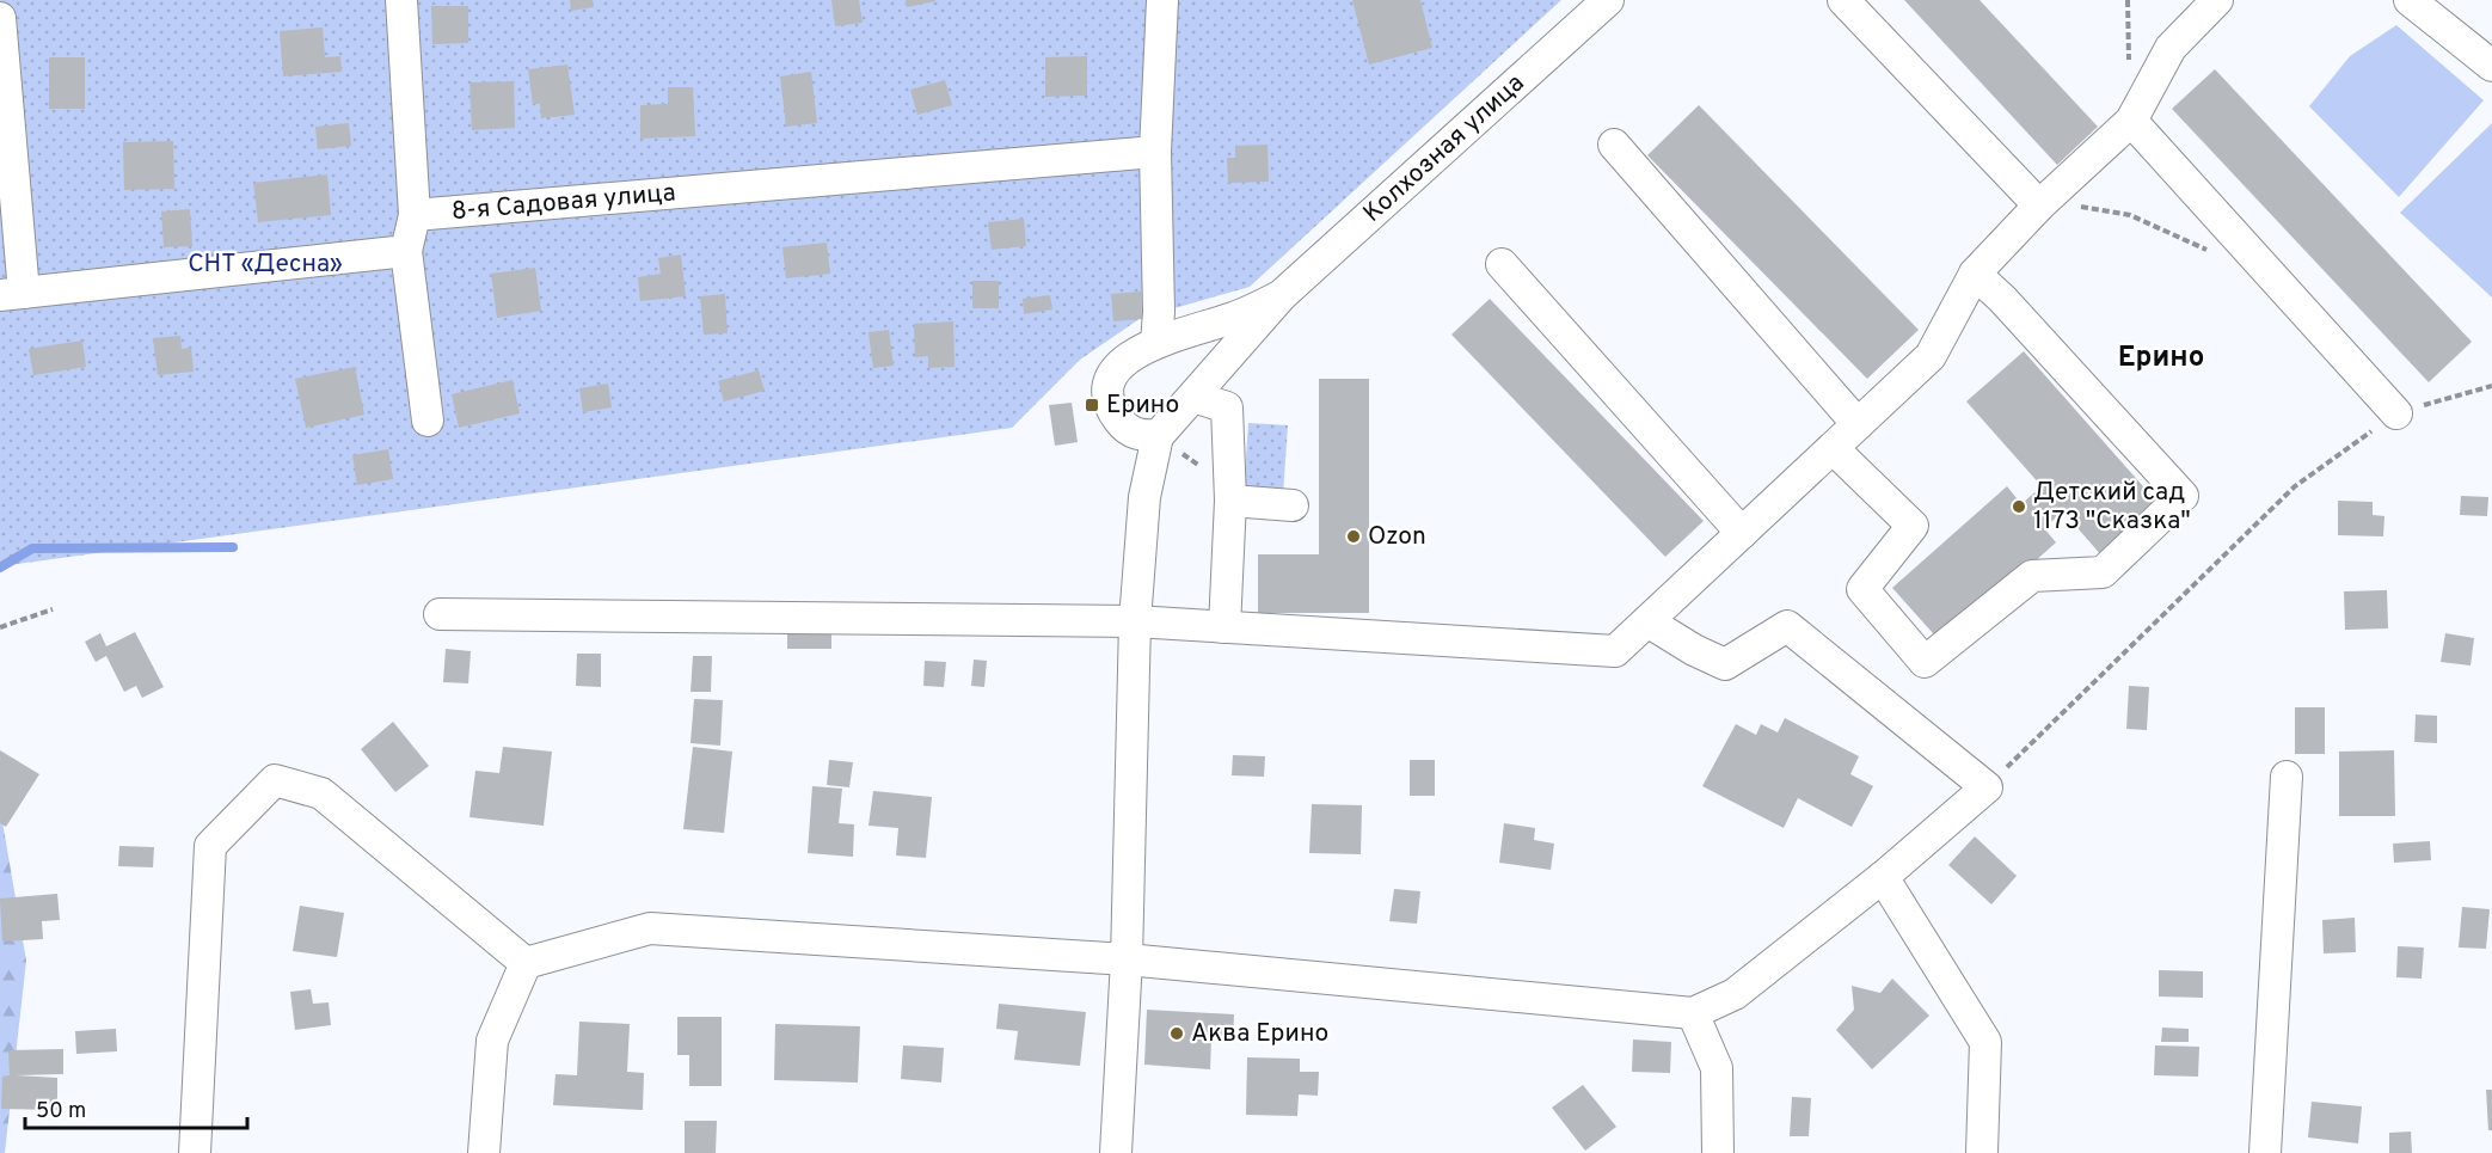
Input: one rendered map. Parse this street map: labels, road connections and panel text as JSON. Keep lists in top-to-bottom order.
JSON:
{
  "streets": {
    "street": ["Колхозная улица", "8-я Садовая улица"]
  },
  "districts": ["Ерино"],
  "parks": ["СНТ «Десна»"],
  "places": {
    "transit": ["Ерино"],
    "other": ["Детский сад 1173 \"Сказка\"", "Ozon", "Аква Ерино"]
  },
  "scale_bar": "50 m"
}
